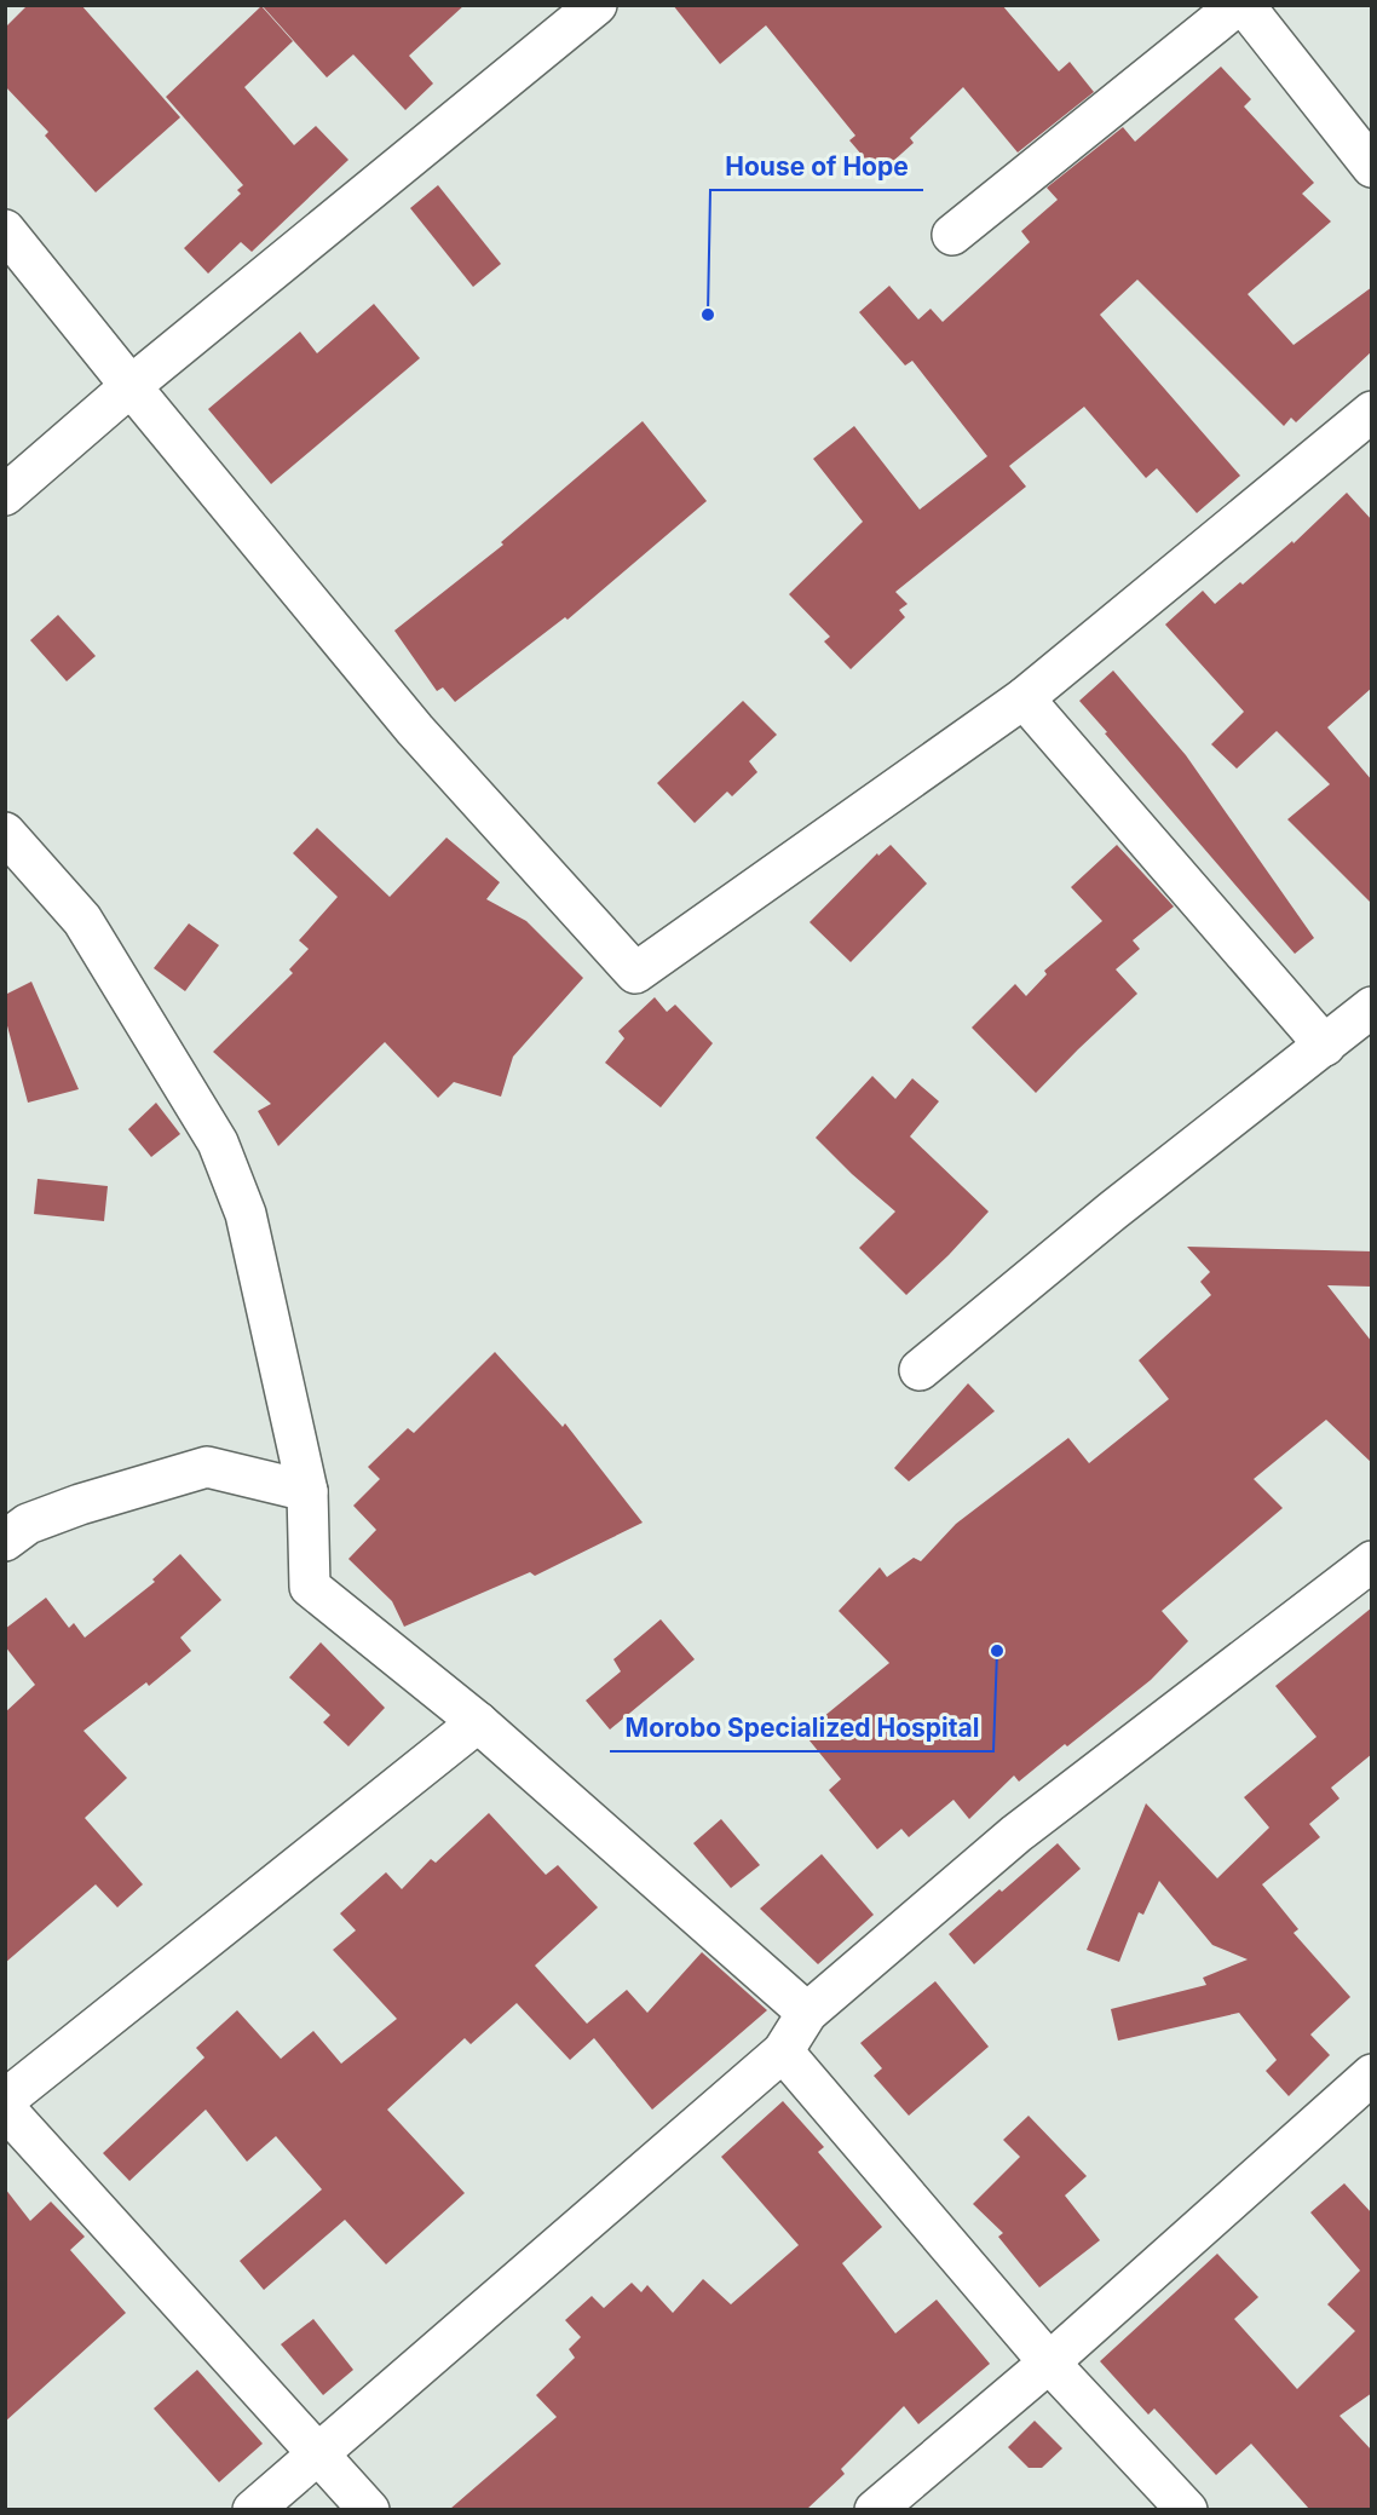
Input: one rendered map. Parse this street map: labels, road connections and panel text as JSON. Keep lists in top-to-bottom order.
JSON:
{
  "places": ["House of Hope", "Morobo Specialized Hospital"]
}
